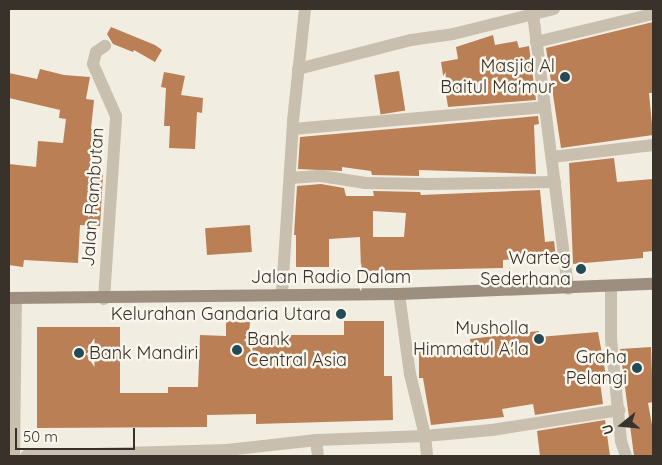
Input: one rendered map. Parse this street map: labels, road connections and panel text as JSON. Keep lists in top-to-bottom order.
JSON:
{
  "streets": {
    "main road": ["Jalan Radio Dalam"],
    "street": ["Jalan Rambutan"]
  },
  "crossings": [
    ["Jalan Rambutan", "Jalan Radio Dalam"]
  ],
  "places": [
    "Masjid Al Baitul Ma'mur",
    "Warteg Sederhana",
    "Kelurahan Gandaria Utara",
    "Musholla Himmatul A'la",
    "Bank Central Asia",
    "Bank Mandiri",
    "Graha Pelangi"
  ],
  "scale_bar": "50 m",
  "north": "left"
}
